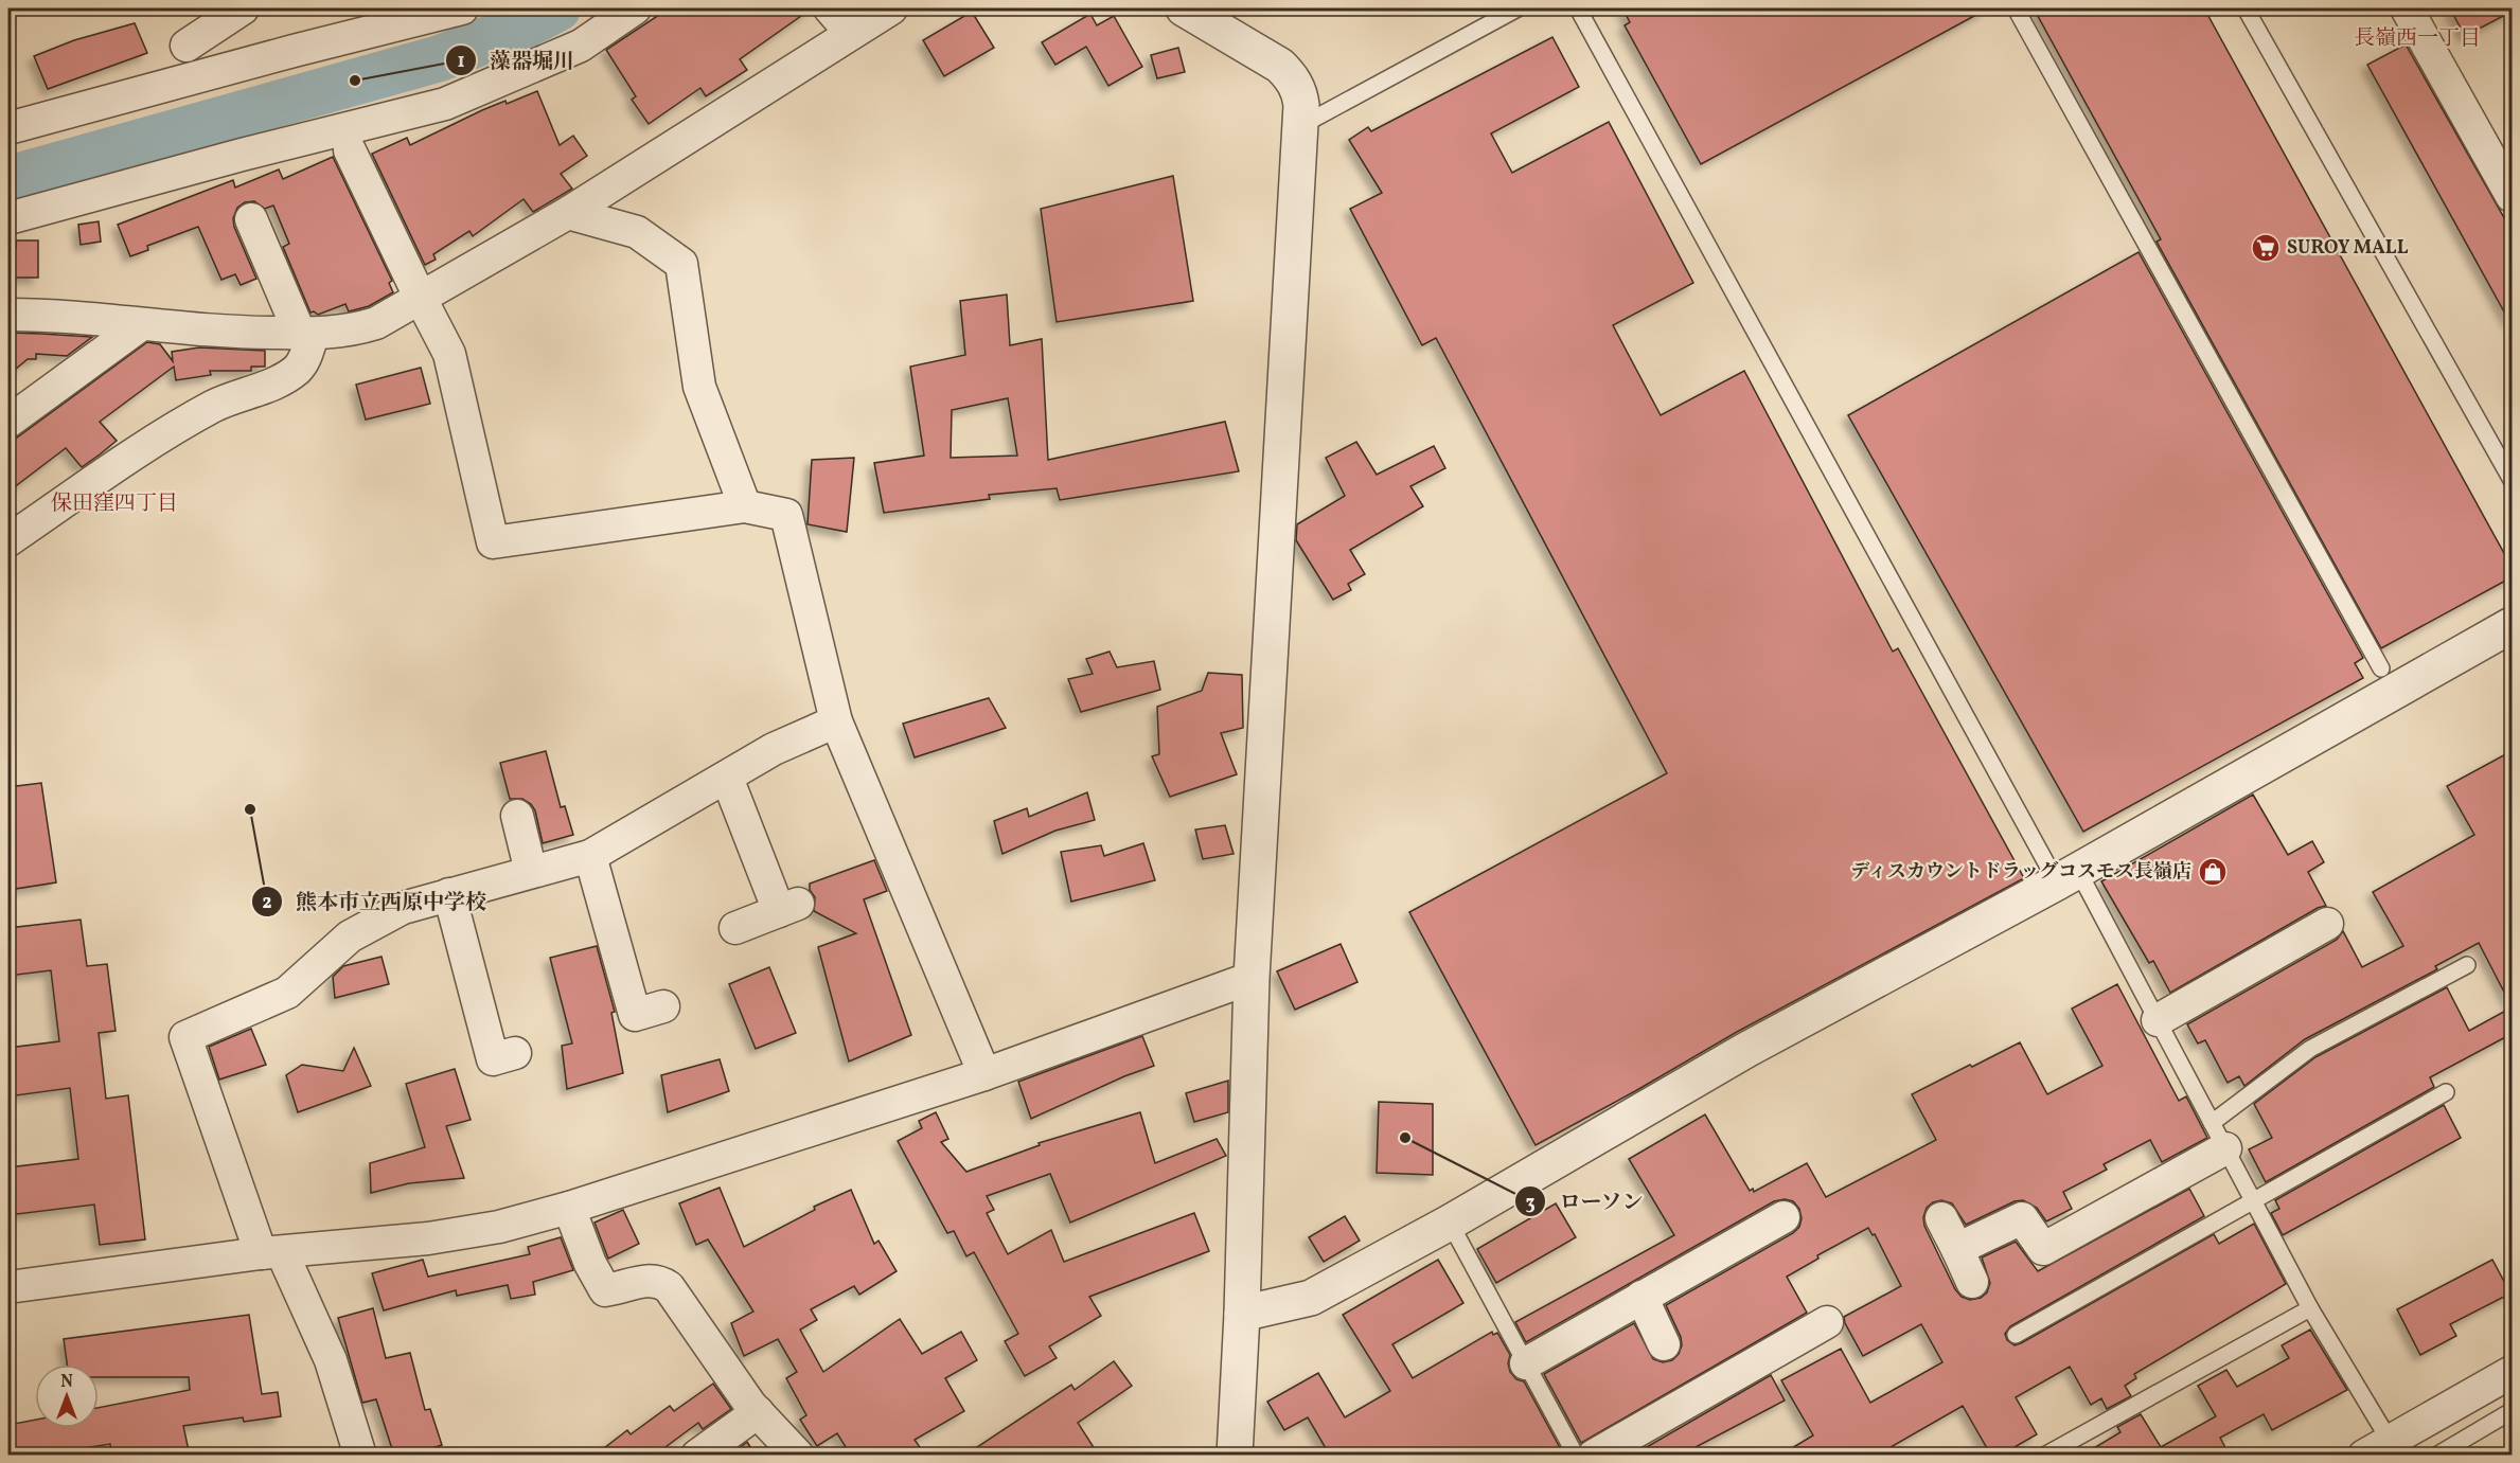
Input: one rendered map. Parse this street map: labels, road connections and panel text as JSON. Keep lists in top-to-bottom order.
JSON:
{
  "districts": ["長嶺西一丁目", "保田窪四丁目"],
  "places": {
    "other": ["藻器堀川", "熊本市立西原中学校", "ローソン"],
    "supermarket": ["SUROY MALL"],
    "shop": ["ディスカウントドラッグコスモス長嶺店"]
  },
  "north": "top"
}
